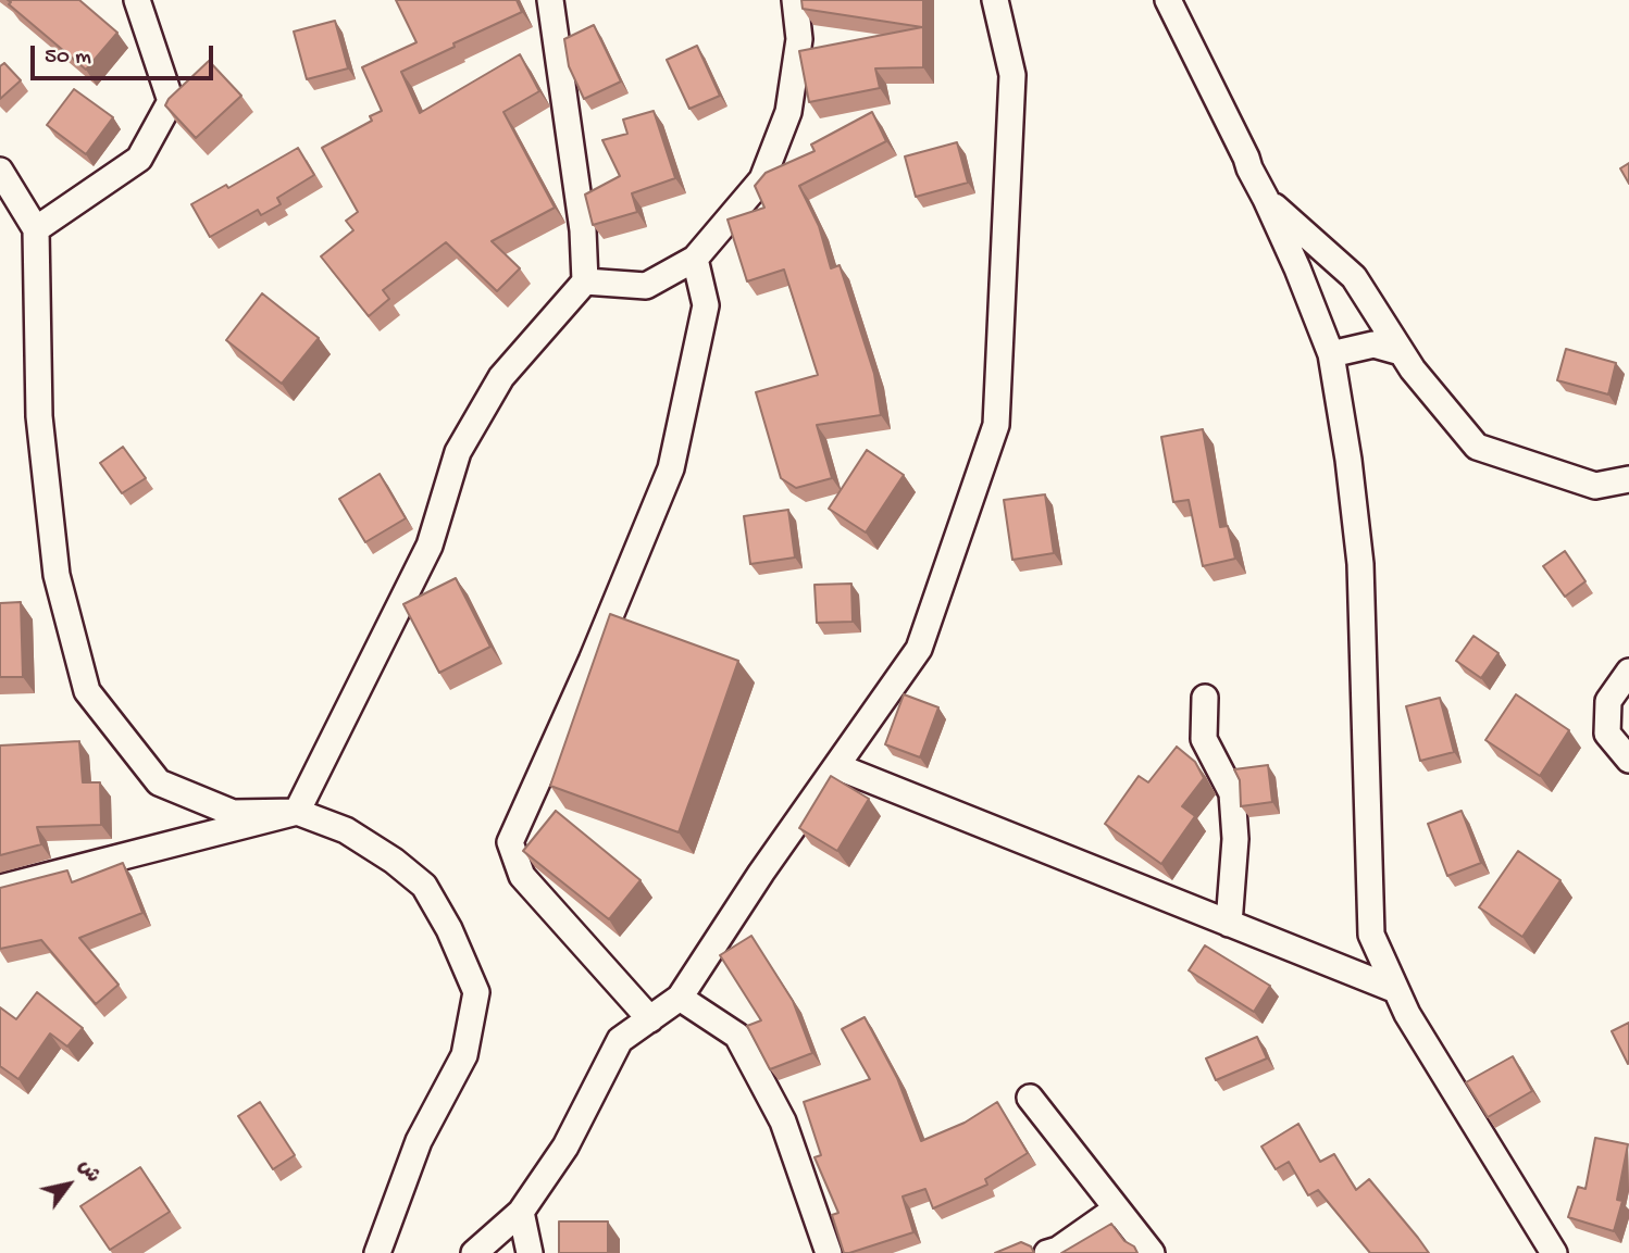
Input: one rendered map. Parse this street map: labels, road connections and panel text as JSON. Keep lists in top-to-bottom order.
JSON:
{
  "scale_bar": "50 m",
  "north": "top right"
}
